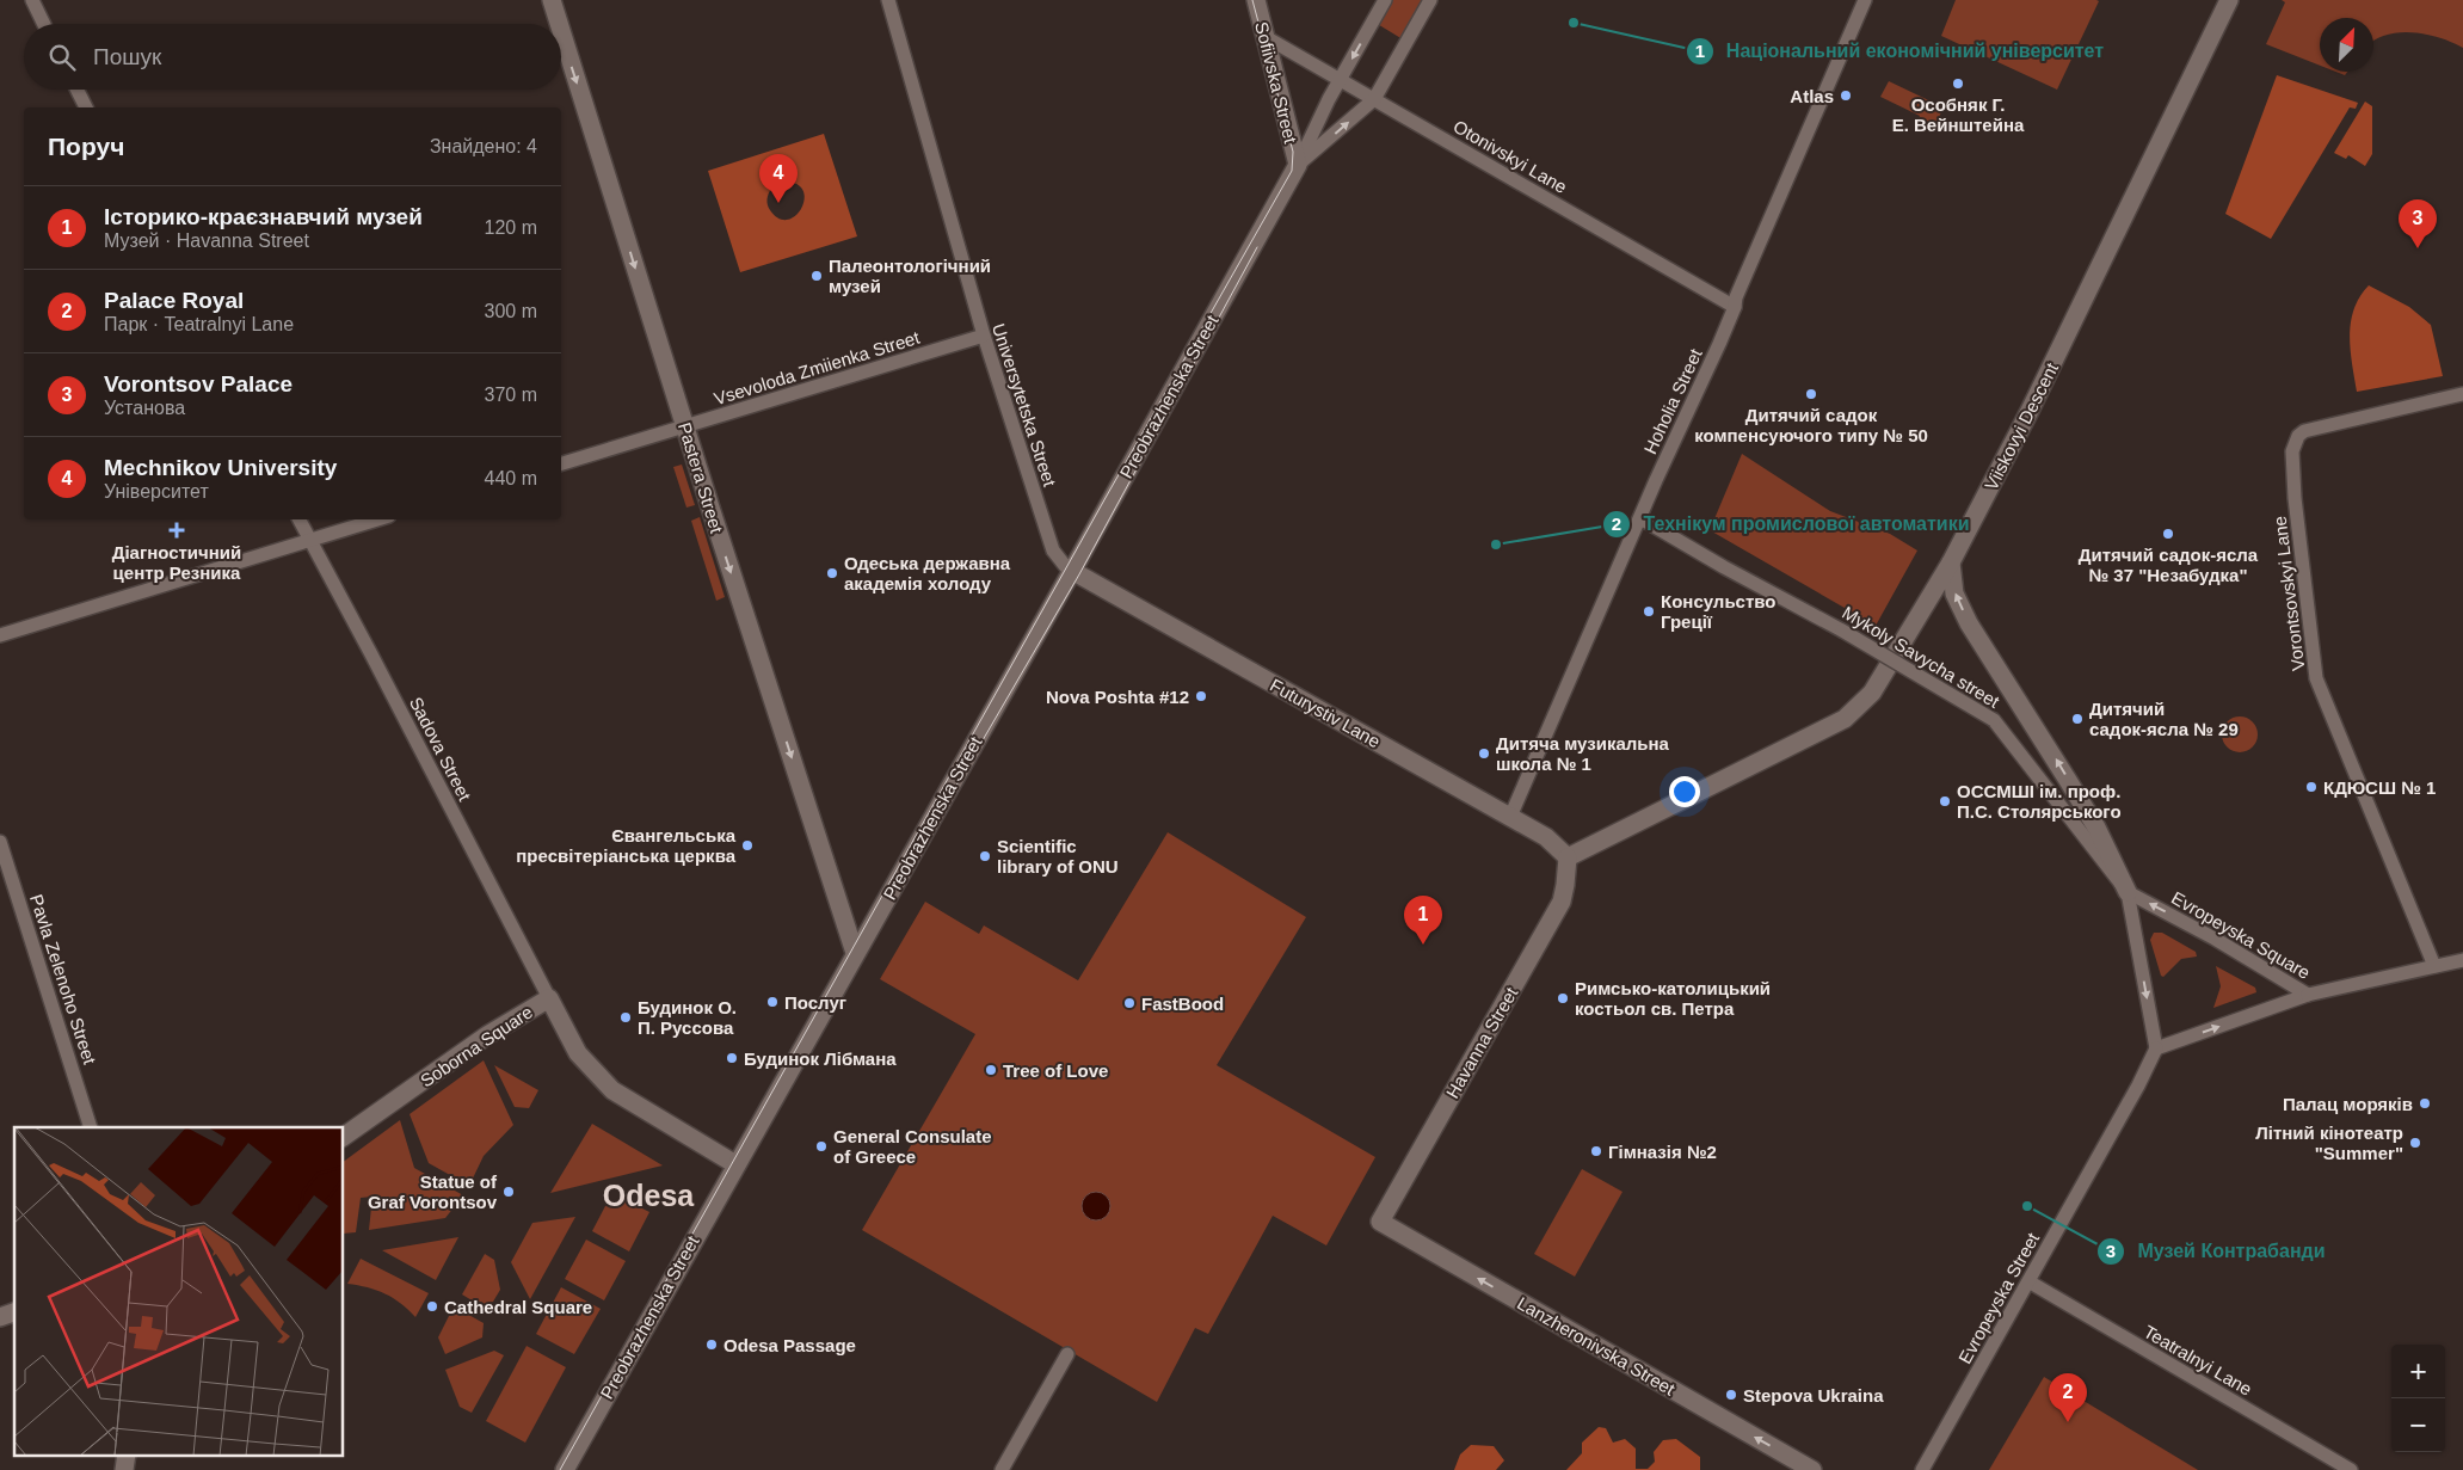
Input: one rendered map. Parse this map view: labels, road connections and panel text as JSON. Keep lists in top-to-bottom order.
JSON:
{
  "streets": {
    "street": [
      "Sofiivska Street",
      "Otonivskyi Lane",
      "Vsevoloda Zmiienka Street",
      "Preobrazhenska Street",
      "Hoholia Street",
      "Universytetska Street",
      "Viiskovyi Descent",
      "Pastera Street",
      "Vorontsovskyi Lane",
      "Mykoly Savycha street",
      "Futurystiv Lane",
      "Sadova Street",
      "Evropeyska Square",
      "Pavla Zelenoho Street",
      "Havanna Street",
      "Soborna Square",
      "Evropeyska Street",
      "Lanzheronivska Street",
      "Teatralnyi Lane"
    ]
  },
  "crossings": [
    ["Sofiivska Street", "Otonivskyi Lane"],
    ["Sofiivska Street", "Preobrazhenska Street"],
    ["Otonivskyi Lane", "Preobrazhenska Street"],
    ["Otonivskyi Lane", "Hoholia Street"],
    ["Vsevoloda Zmiienka Street", "Universytetska Street"],
    ["Vsevoloda Zmiienka Street", "Pastera Street"],
    ["Preobrazhenska Street", "Universytetska Street"],
    ["Preobrazhenska Street", "Pastera Street"],
    ["Preobrazhenska Street", "Futurystiv Lane"],
    ["Preobrazhenska Street", "Soborna Square"],
    ["Hoholia Street", "Mykoly Savycha street"],
    ["Hoholia Street", "Futurystiv Lane"],
    ["Universytetska Street", "Futurystiv Lane"],
    ["Viiskovyi Descent", "Futurystiv Lane"],
    ["Viiskovyi Descent", "Havanna Street"],
    ["Mykoly Savycha street", "Evropeyska Square"],
    ["Futurystiv Lane", "Havanna Street"],
    ["Sadova Street", "Soborna Square"],
    ["Evropeyska Square", "Evropeyska Street"],
    ["Havanna Street", "Lanzheronivska Street"],
    ["Evropeyska Street", "Teatralnyi Lane"]
  ],
  "one_way": ["Pastera Street", "Lanzheronivska Street"],
  "districts": ["Odesa"],
  "places": {
    "other": [
      "Національний економічний університет",
      "Особняк Г. Е. Вейнштейна",
      "Atlas",
      "Палеонтологічний музей",
      "Дитячий садок компенсуючого типу № 50",
      "Дитячий садок-ясла № 37 \"Незабудка\"",
      "Технікум промислової автоматики",
      "Одеська державна академія холоду",
      "Консульство Греції",
      "Nova Poshta #12",
      "Дитячий садок-ясла № 29",
      "Дитяча музикальна школа № 1",
      "КДЮСШ № 1",
      "ОССМШІ ім. проф. П.С. Столярського",
      "Євангельська пресвітеріанська церква",
      "Scientific library of ONU",
      "Римсько-католицький костьол св. Петра",
      "Послуг",
      "FastBood",
      "Будинок О. П. Руссова",
      "Будинок Лібмана",
      "Tree of Love",
      "Палац моряків",
      "Літний кінотеатр \"Summer\"",
      "General Consulate of Greece",
      "Гімназія №2",
      "Statue of Graf Vorontsov",
      "Музей Контрабанди",
      "Cathedral Square",
      "Odesa Passage",
      "Stepova Ukraina"
    ],
    "health": ["Діагностичний центр Резника"]
  },
  "north": "top right",
  "page": {
    "search": "Пошук",
    "heading": ["Поруч", "Знайдено: 4"],
    "pins": [
      "4",
      "3",
      "1",
      "2"
    ],
    "list": [
      {
        "mark": "1",
        "name": "Історико-краєзнавчий музей",
        "note": "Музей · Havanna Street",
        "value": "120 m"
      },
      {
        "mark": "2",
        "name": "Palace Royal",
        "note": "Парк · Teatralnyi Lane",
        "value": "300 m"
      },
      {
        "mark": "3",
        "name": "Vorontsov Palace",
        "note": "Установа",
        "value": "370 m"
      },
      {
        "mark": "4",
        "name": "Mechnikov University",
        "note": "Університет",
        "value": "440 m"
      }
    ],
    "map_buttons": ["+", "−"]
  }
}
